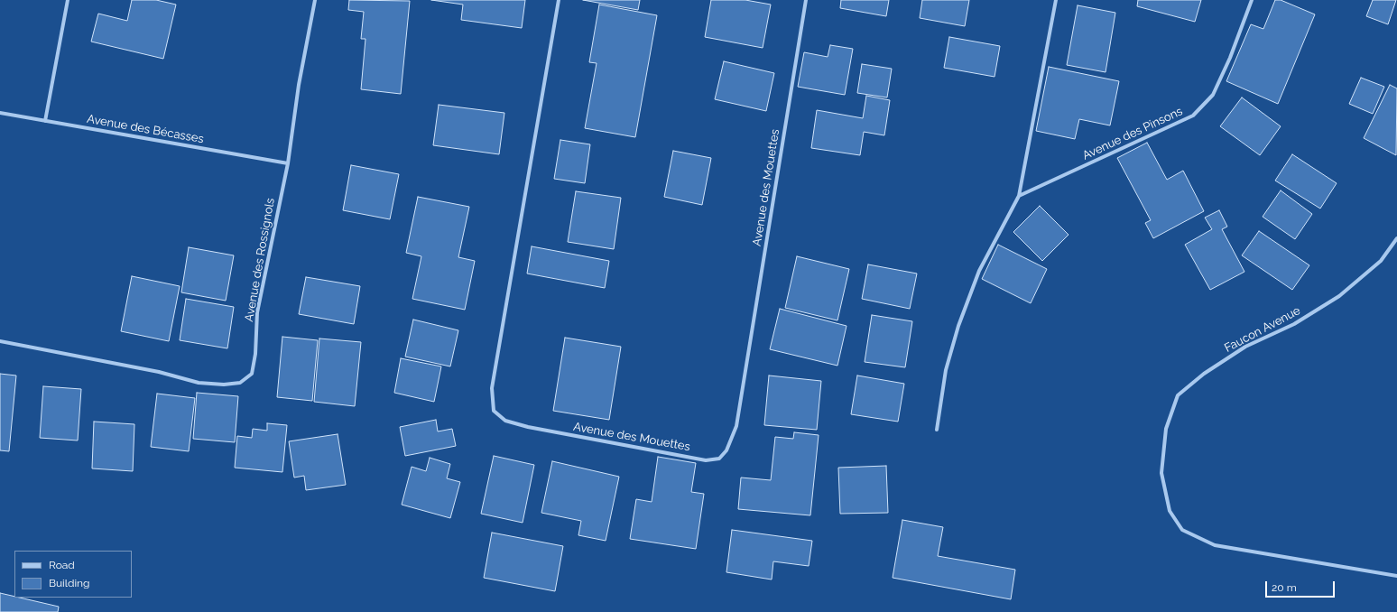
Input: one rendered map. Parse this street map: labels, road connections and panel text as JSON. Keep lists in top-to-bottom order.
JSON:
{
  "streets": {
    "street": [
      "Avenue des Bécasses",
      "Avenue des Pinsons",
      "Avenue des Mouettes",
      "Avenue des Rossignols",
      "Faucon Avenue"
    ]
  },
  "crossings": [
    ["Avenue des Bécasses", "Avenue des Rossignols"]
  ],
  "legend": ["Road", "Building"],
  "scale_bar": "20 m"
}
